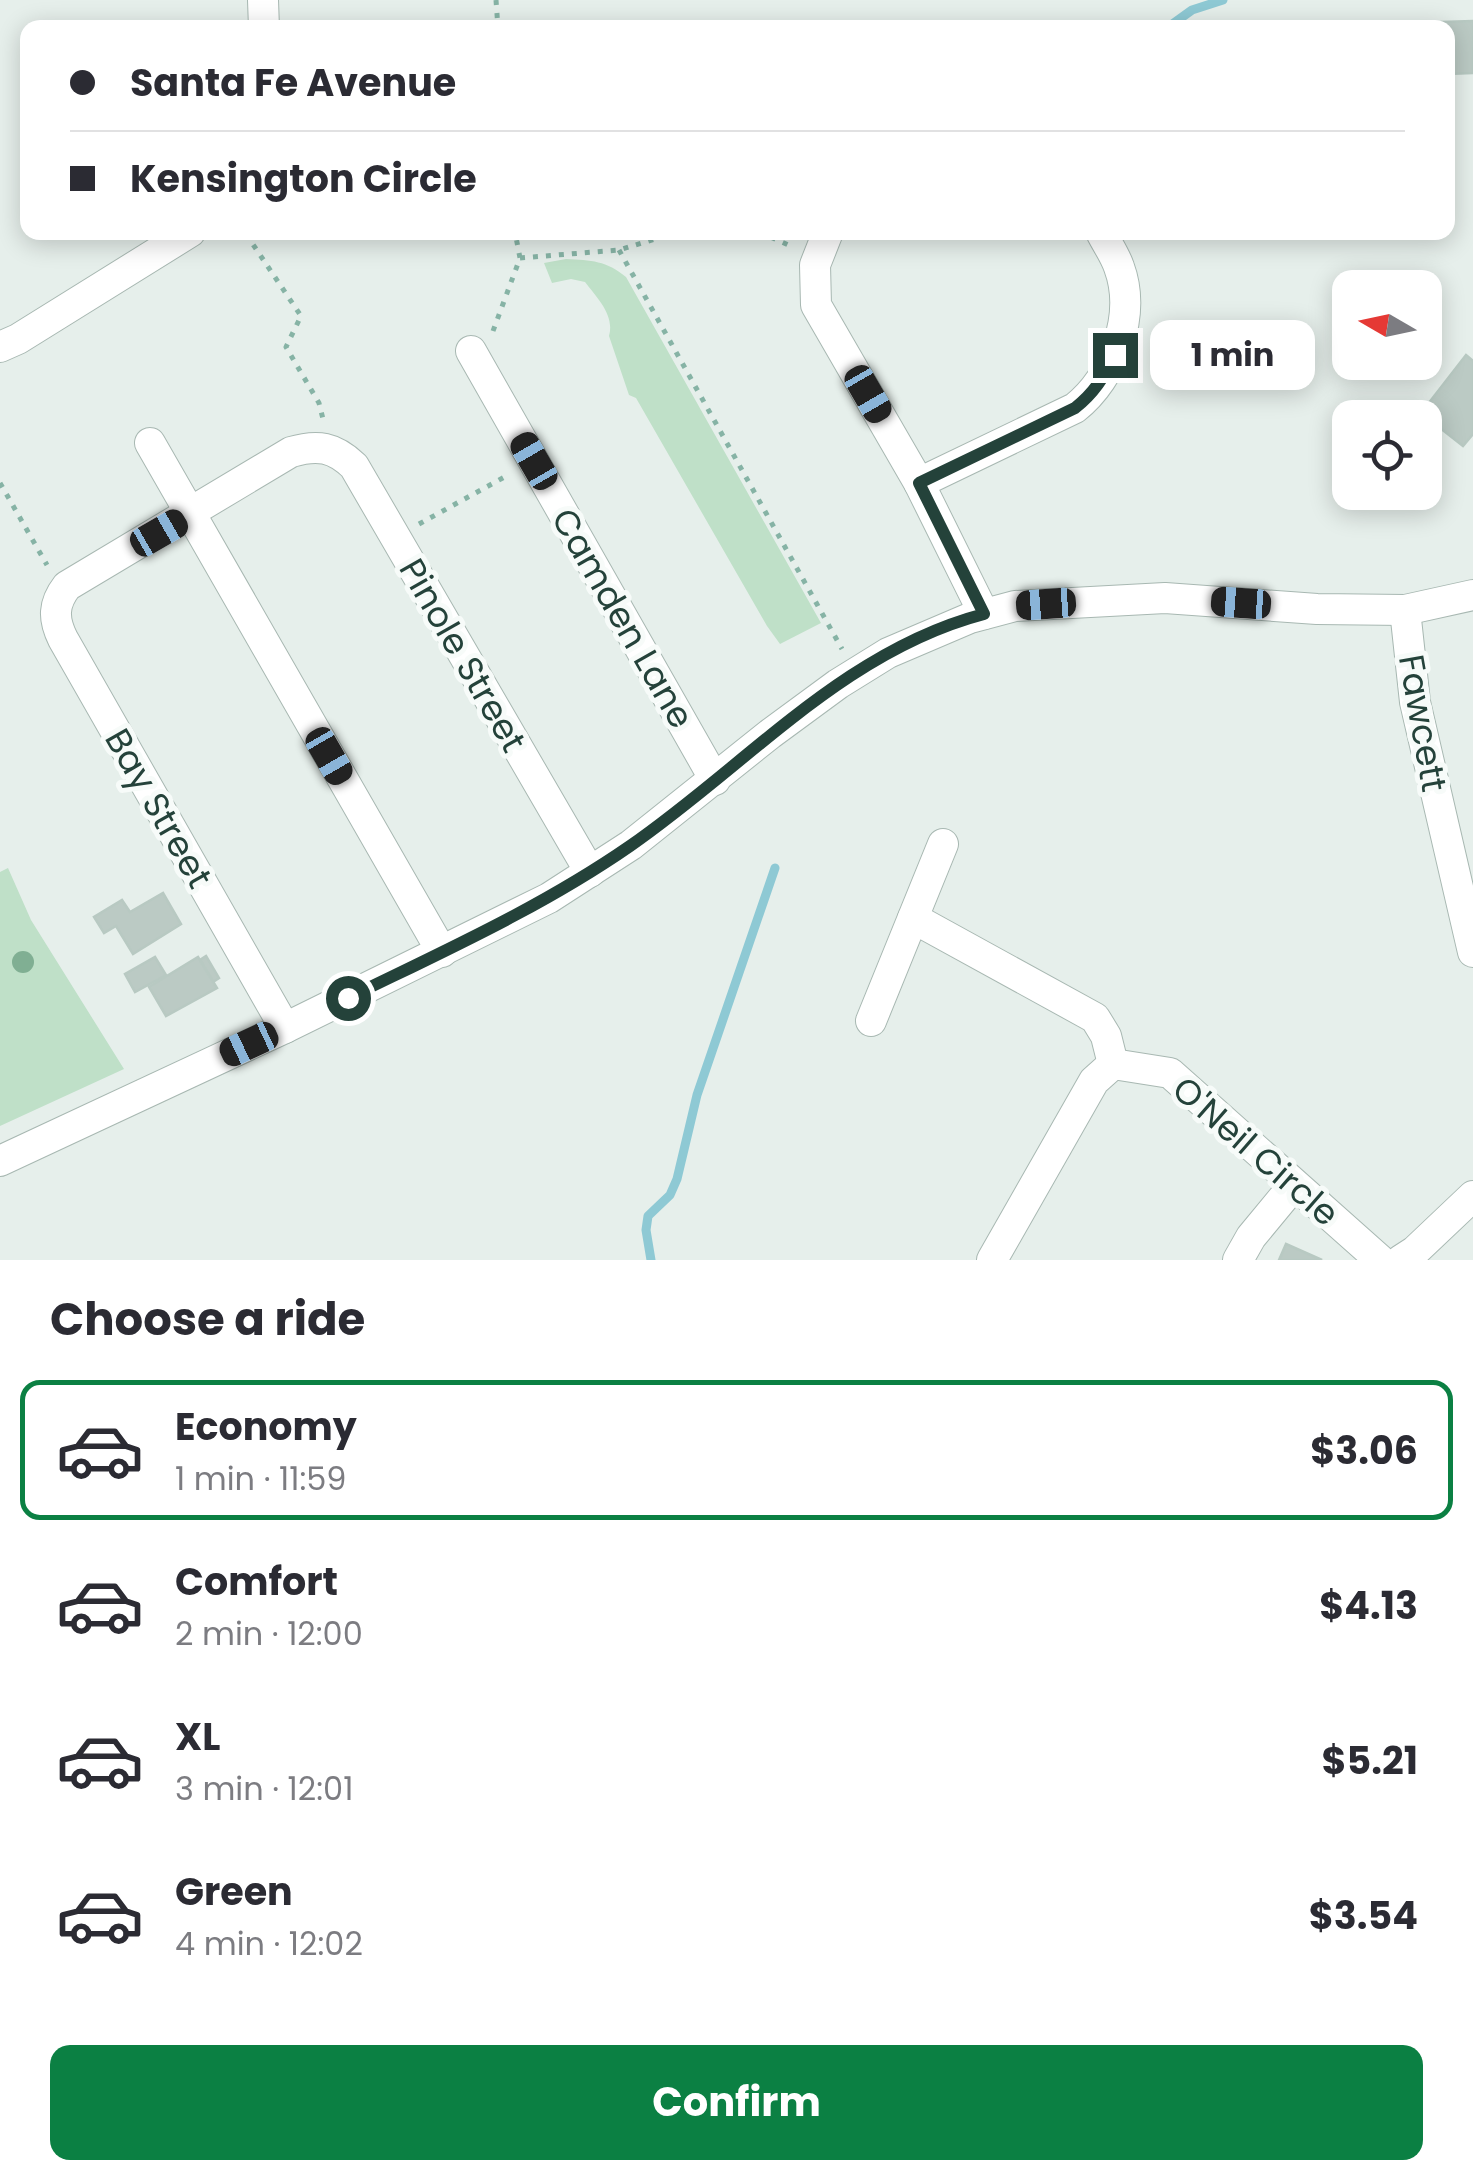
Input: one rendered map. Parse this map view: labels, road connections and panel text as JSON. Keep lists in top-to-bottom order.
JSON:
{
  "streets": {
    "street": [
      "Camden Lane",
      "Pinole Street",
      "Fawcett",
      "Bay Street",
      "O'Neil Circle"
    ]
  },
  "north": "left",
  "page": {
    "banner": ["Santa Fe Avenue", "Kensington Circle"],
    "bubble": "1 min",
    "heading": "Choose a ride",
    "list": [
      {
        "name": "Economy",
        "note": "1 min · 11:59",
        "value": "$3.06"
      },
      {
        "name": "Comfort",
        "note": "2 min · 12:00",
        "value": "$4.13"
      },
      {
        "name": "XL",
        "note": "3 min · 12:01",
        "value": "$5.21"
      },
      {
        "name": "Green",
        "note": "4 min · 12:02",
        "value": "$3.54"
      }
    ],
    "buttons": "Confirm"
  }
}
